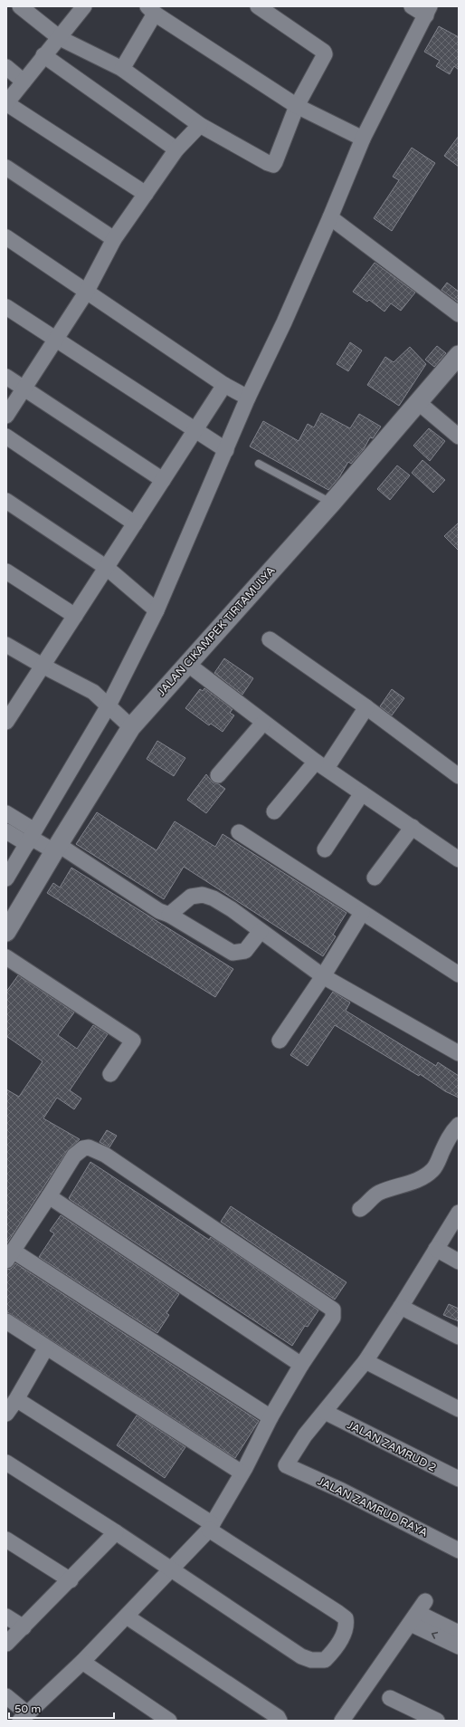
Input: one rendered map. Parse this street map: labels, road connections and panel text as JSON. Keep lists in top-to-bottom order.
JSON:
{
  "streets": {
    "street": ["JALAN CIKAMPEK TIRTAMULYA", "JALAN ZAMRUD 2", "JALAN ZAMRUD RAYA"]
  },
  "crossings": [
    ["JALAN ZAMRUD 2", "JALAN ZAMRUD RAYA"]
  ],
  "scale_bar": "50 m"
}
